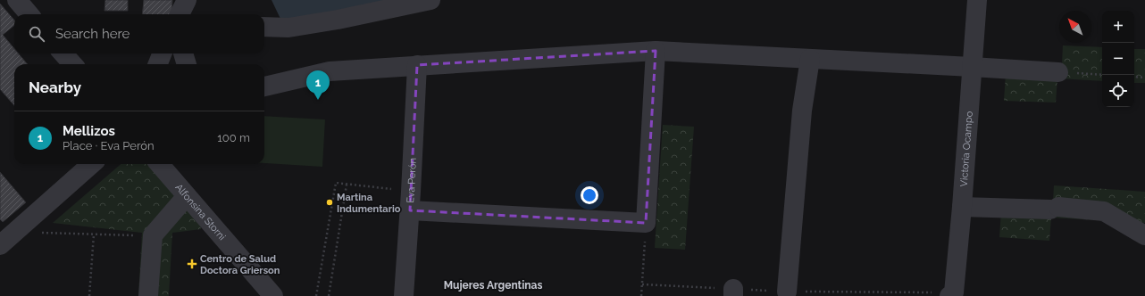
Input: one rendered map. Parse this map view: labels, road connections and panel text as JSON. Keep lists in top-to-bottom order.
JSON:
{
  "streets": {
    "street": ["Victoria Ocampo", "Eva Perón", "Alfonsina Storni"]
  },
  "districts": ["Mujeres Argentinas"],
  "places": {
    "other": ["Martina Indumentario"],
    "health": ["Centro de Salud Doctora Grierson"]
  },
  "north": "top left",
  "page": {
    "map_buttons": ["+", "−"],
    "search": "Search here",
    "heading": "Nearby",
    "pins": "1",
    "list": [
      {
        "mark": "1",
        "name": "Mellizos",
        "note": "Place · Eva Perón",
        "value": "100 m"
      }
    ]
  }
}
